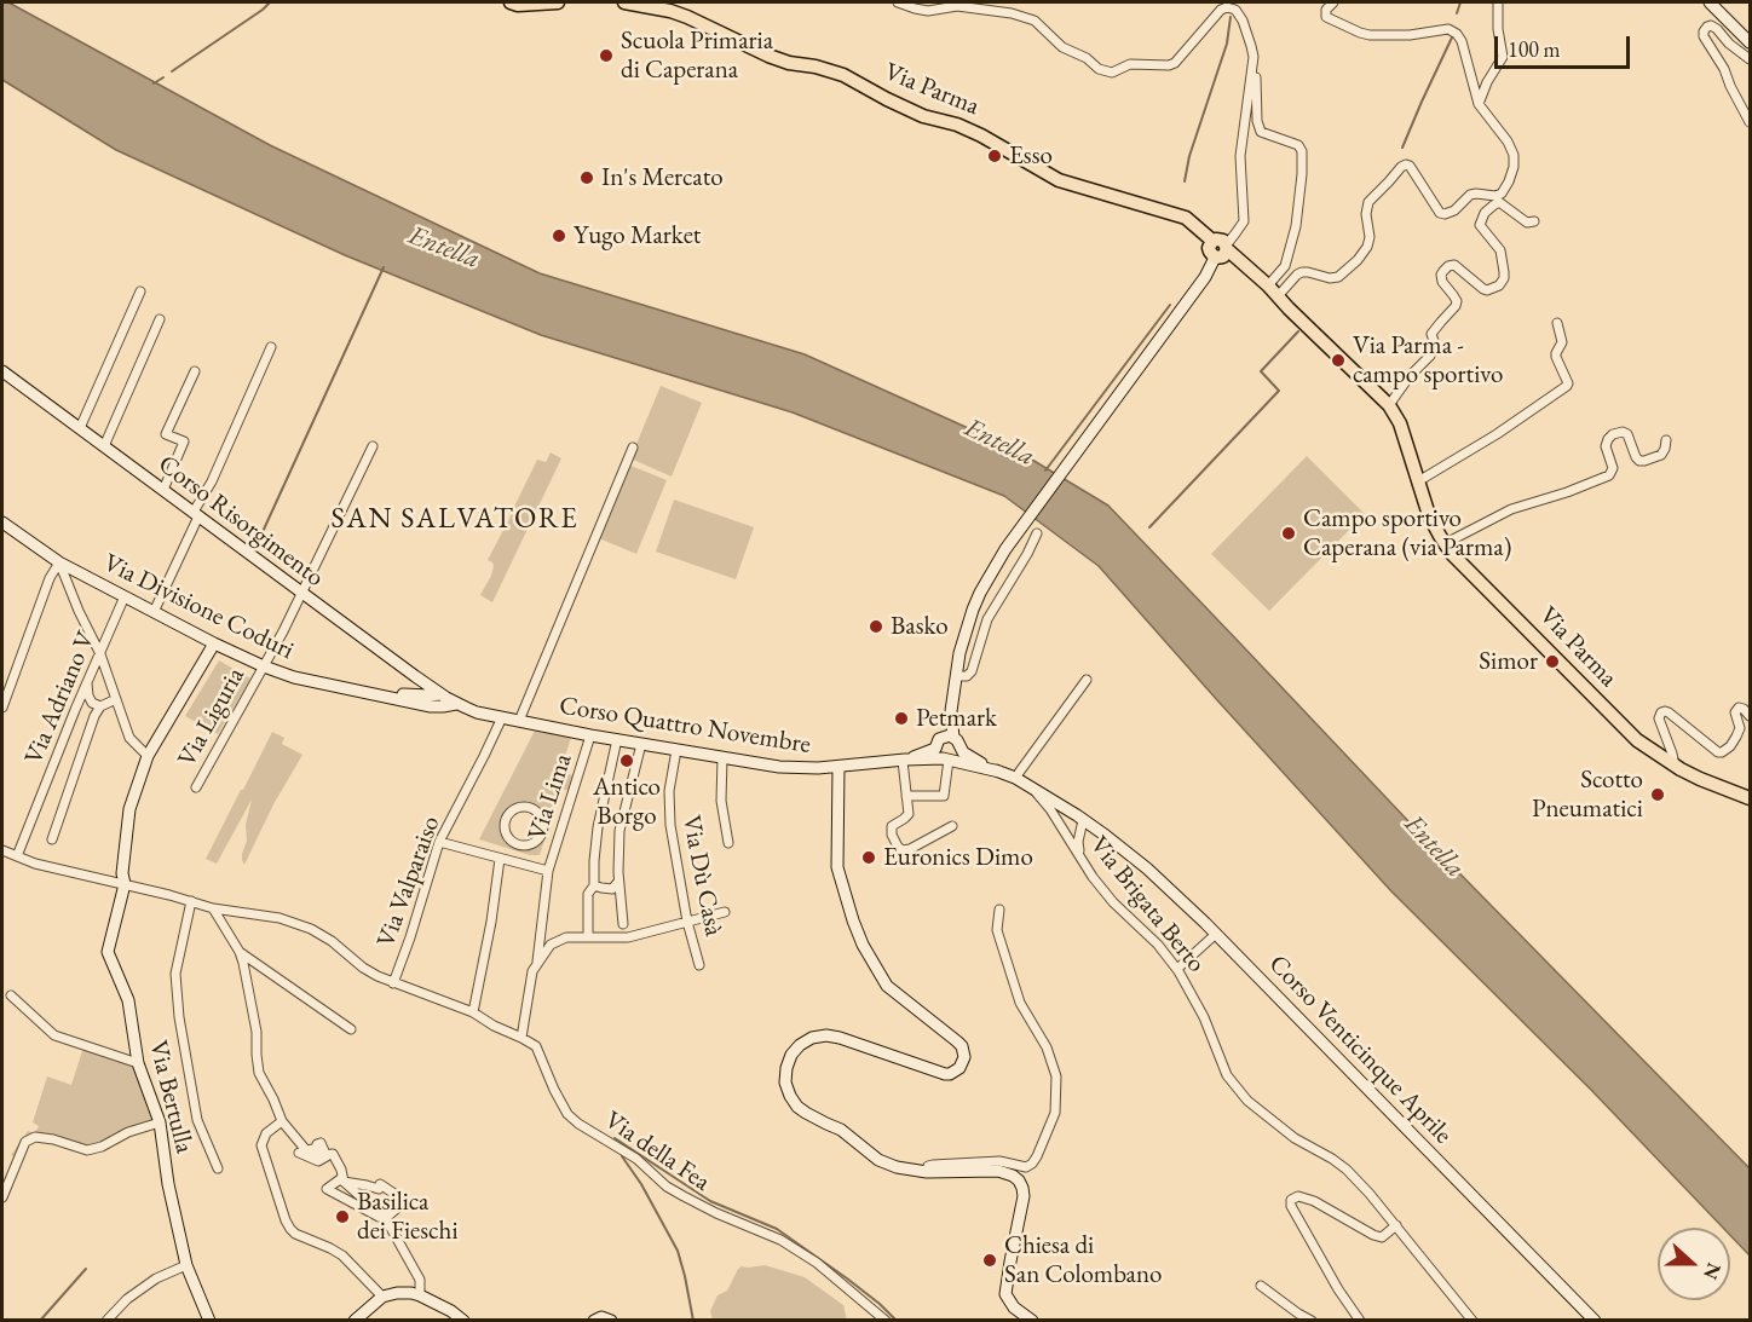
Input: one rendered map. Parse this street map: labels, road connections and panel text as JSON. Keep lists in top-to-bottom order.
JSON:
{
  "streets": {
    "main road": [
      "Via Parma",
      "Corso Risorgimento",
      "Via Divisione Coduri",
      "Corso Quattro Novembre",
      "Corso Venticinque Aprile",
      "Via Bertulla"
    ],
    "street": [
      "Via Adriano V",
      "Via Liguria",
      "Via Lima",
      "Via Dù Casà",
      "Via Valparaiso",
      "Via Brigata Berto",
      "Via della Fea"
    ]
  },
  "crossings": [
    ["Corso Risorgimento", "Via Divisione Coduri"],
    ["Corso Risorgimento", "Via Liguria"],
    ["Corso Risorgimento", "Corso Quattro Novembre"],
    ["Via Divisione Coduri", "Via Adriano V"],
    ["Via Divisione Coduri", "Via Liguria"],
    ["Via Divisione Coduri", "Corso Quattro Novembre"],
    ["Via Divisione Coduri", "Via Bertulla"],
    ["Via Adriano V", "Via della Fea"],
    ["Corso Quattro Novembre", "Via Lima"],
    ["Corso Quattro Novembre", "Via Dù Casà"],
    ["Corso Quattro Novembre", "Via Valparaiso"],
    ["Corso Quattro Novembre", "Corso Venticinque Aprile"],
    ["Via Lima", "Via della Fea"],
    ["Via Valparaiso", "Via della Fea"],
    ["Via Brigata Berto", "Corso Venticinque Aprile"],
    ["Via Bertulla", "Via della Fea"]
  ],
  "districts": ["SAN SALVATORE"],
  "water": ["Entella"],
  "places": [
    "Scuola Primaria di Caperana",
    "Esso",
    "In's Mercato",
    "Yugo Market",
    "Via Parma - campo sportivo",
    "Campo sportivo Caperana (via Parma)",
    "Basko",
    "Simor",
    "Petmark",
    "Antico Borgo",
    "Scotto Pneumatici",
    "Euronics Dimo",
    "Basilica dei Fieschi",
    "Chiesa di San Colombano"
  ],
  "scale_bar": "100 m",
  "north": "right"
}
